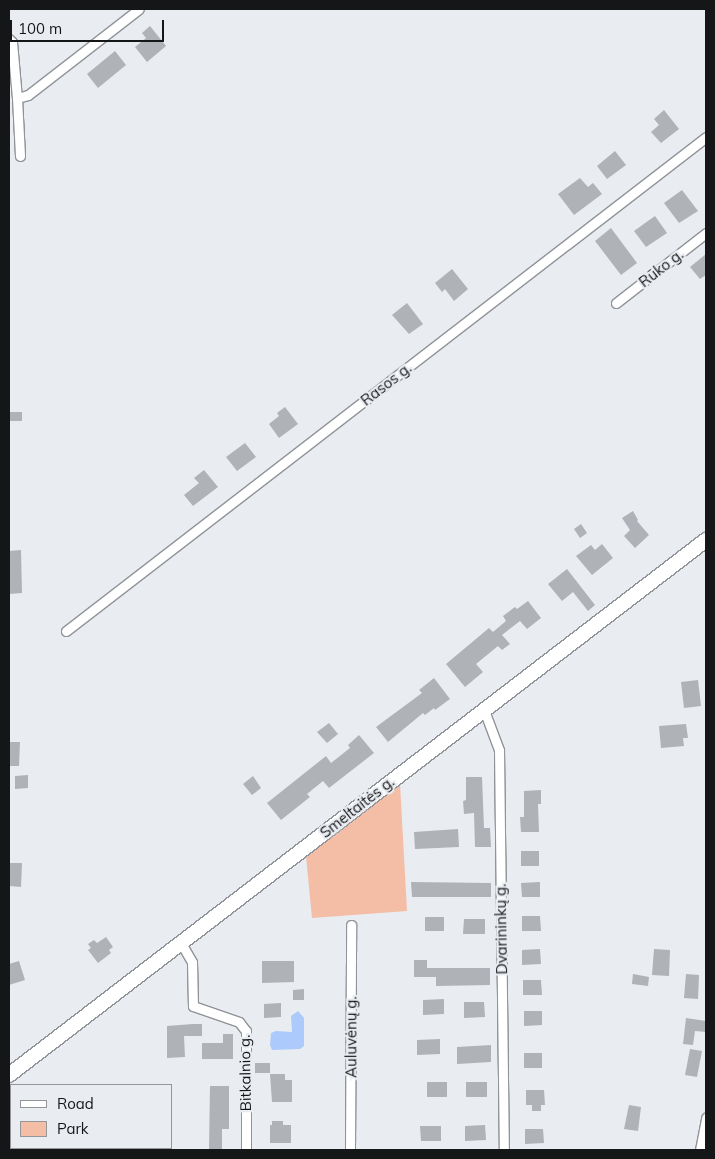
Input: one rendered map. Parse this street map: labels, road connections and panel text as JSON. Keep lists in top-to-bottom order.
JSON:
{
  "streets": {
    "main road": ["Smeltaitės g."],
    "street": [
      "Rūko g.",
      "Rasos g.",
      "Dvarininkų g.",
      "Auluvėnų g.",
      "Bitkalnio g."
    ]
  },
  "crossings": [
    ["Smeltaitės g.", "Dvarininkų g."],
    ["Smeltaitės g.", "Bitkalnio g."]
  ],
  "legend": ["Road", "Park"],
  "scale_bar": "100 m"
}
